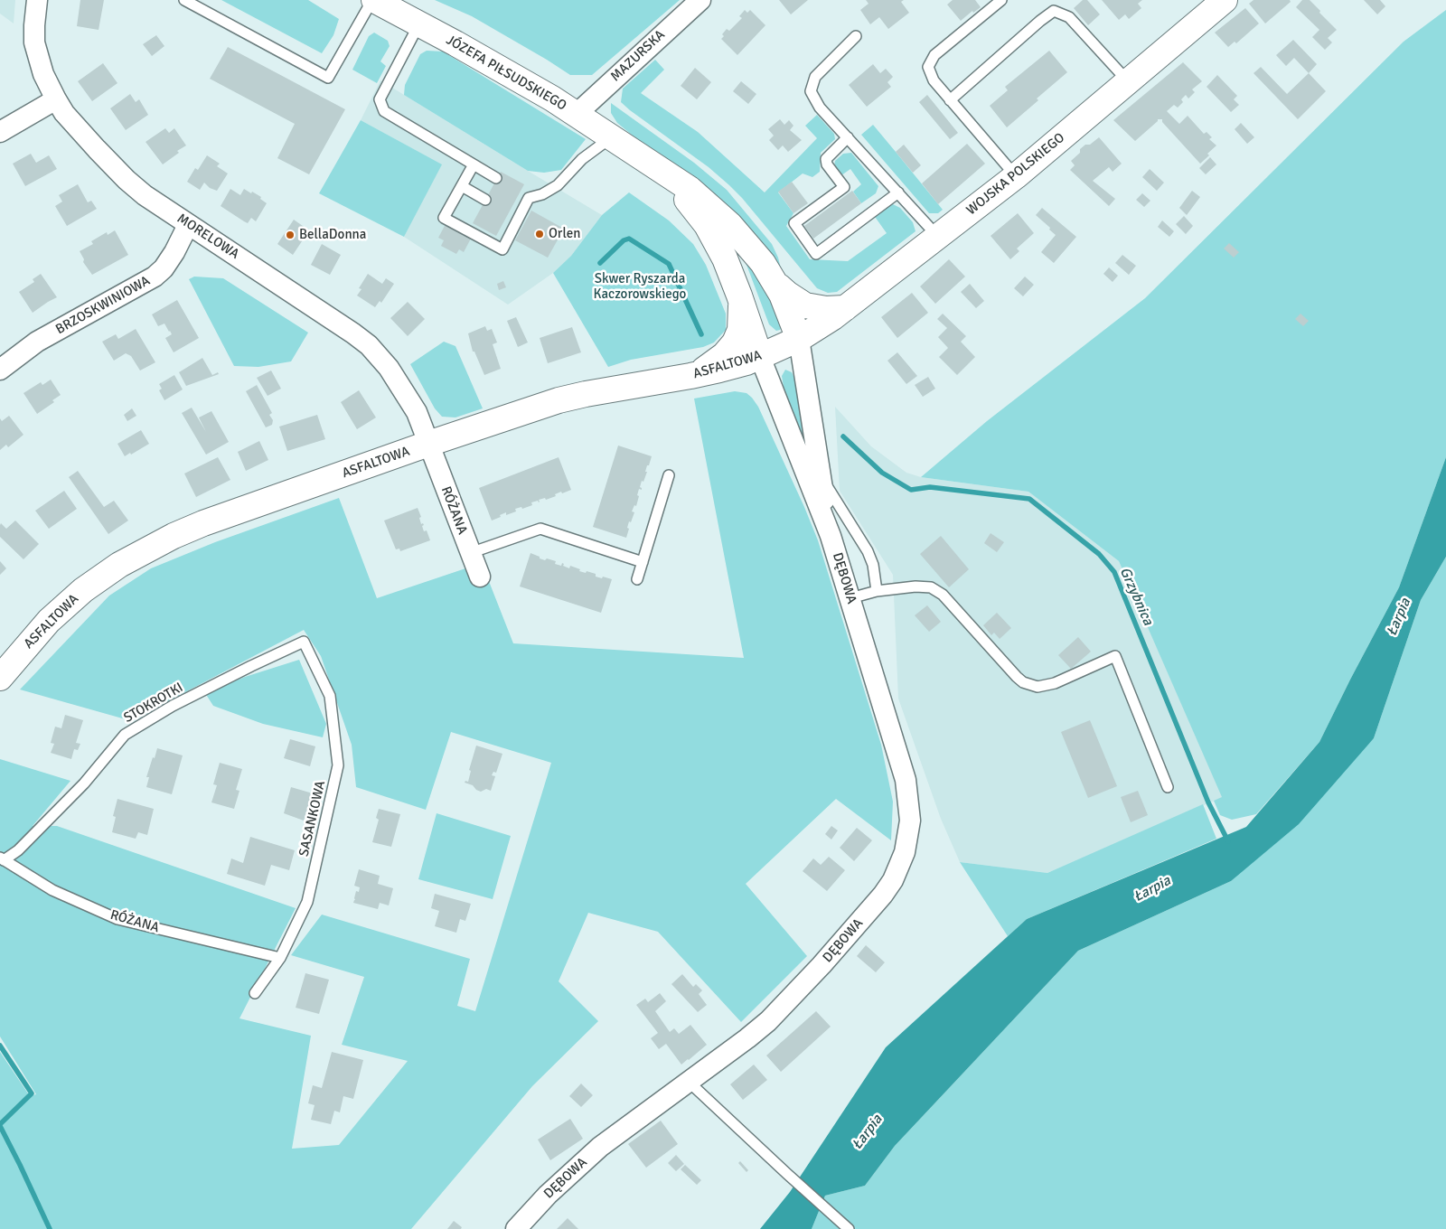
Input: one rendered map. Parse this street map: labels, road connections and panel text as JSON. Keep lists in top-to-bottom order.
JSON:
{
  "streets": {
    "street": [
      "MAZURSKA",
      "JÓZEFA PIŁSUDSKIEGO",
      "WOJSKA POLSKIEGO",
      "MORELOWA",
      "BRZOSKWINIOWA",
      "ASFALTOWA",
      "RÓŻANA",
      "DĘBOWA"
    ],
    "lane": ["STOKROTKI", "SASANKOWA"]
  },
  "crossings": [
    ["MAZURSKA", "JÓZEFA PIŁSUDSKIEGO"],
    ["JÓZEFA PIŁSUDSKIEGO", "WOJSKA POLSKIEGO"],
    ["JÓZEFA PIŁSUDSKIEGO", "ASFALTOWA"],
    ["JÓZEFA PIŁSUDSKIEGO", "DĘBOWA"],
    ["WOJSKA POLSKIEGO", "ASFALTOWA"],
    ["WOJSKA POLSKIEGO", "DĘBOWA"],
    ["MORELOWA", "BRZOSKWINIOWA"],
    ["MORELOWA", "ASFALTOWA"],
    ["MORELOWA", "RÓŻANA"],
    ["ASFALTOWA", "RÓŻANA"],
    ["ASFALTOWA", "DĘBOWA"],
    ["RÓŻANA", "STOKROTKI"],
    ["RÓŻANA", "SASANKOWA"],
    ["STOKROTKI", "SASANKOWA"]
  ],
  "water": ["Grzybnica", "Łarpia"],
  "parks": ["Skwer Ryszarda Kaczorowskiego"],
  "places": ["Orlen", "BellaDonna"]
}
